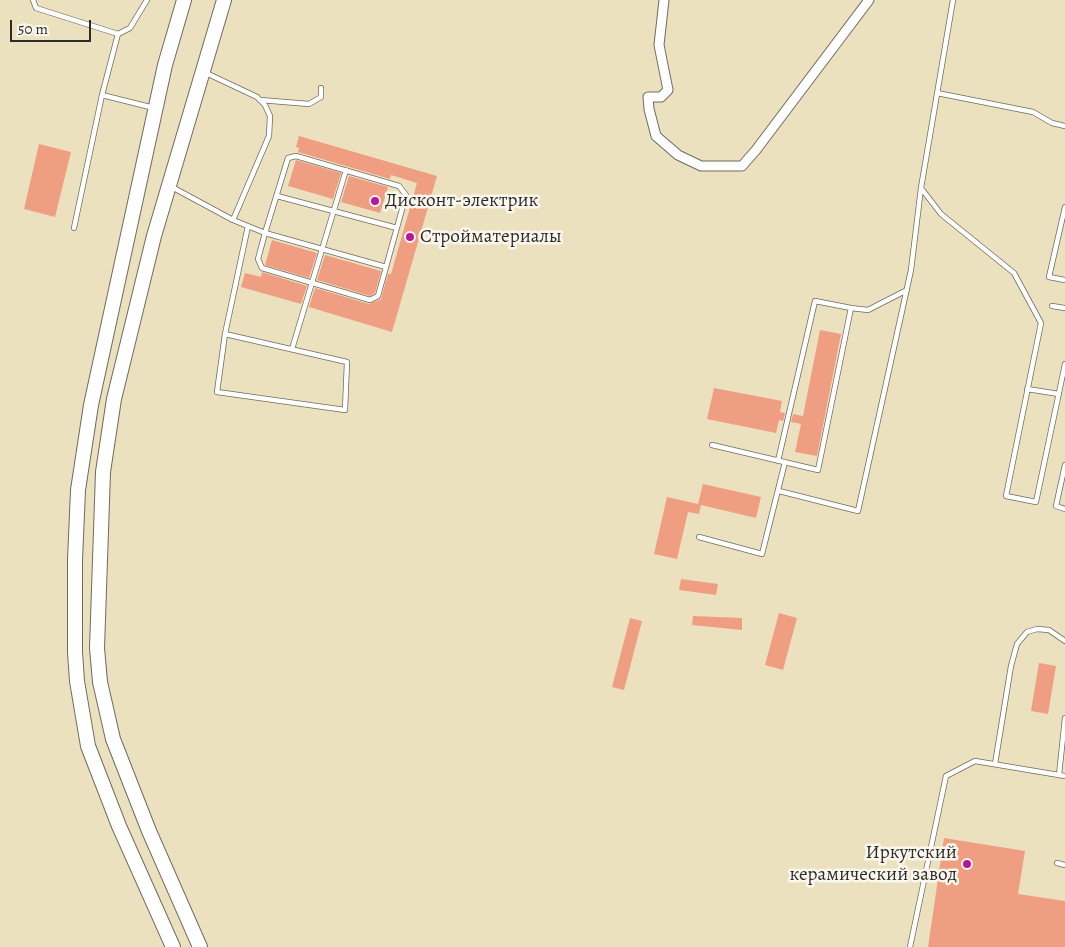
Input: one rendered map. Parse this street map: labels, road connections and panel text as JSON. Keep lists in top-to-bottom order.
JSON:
{
  "places": ["Дисконт-электрик", "Стройматериалы", "Иркутский керамический завод"],
  "scale_bar": "50 m"
}
